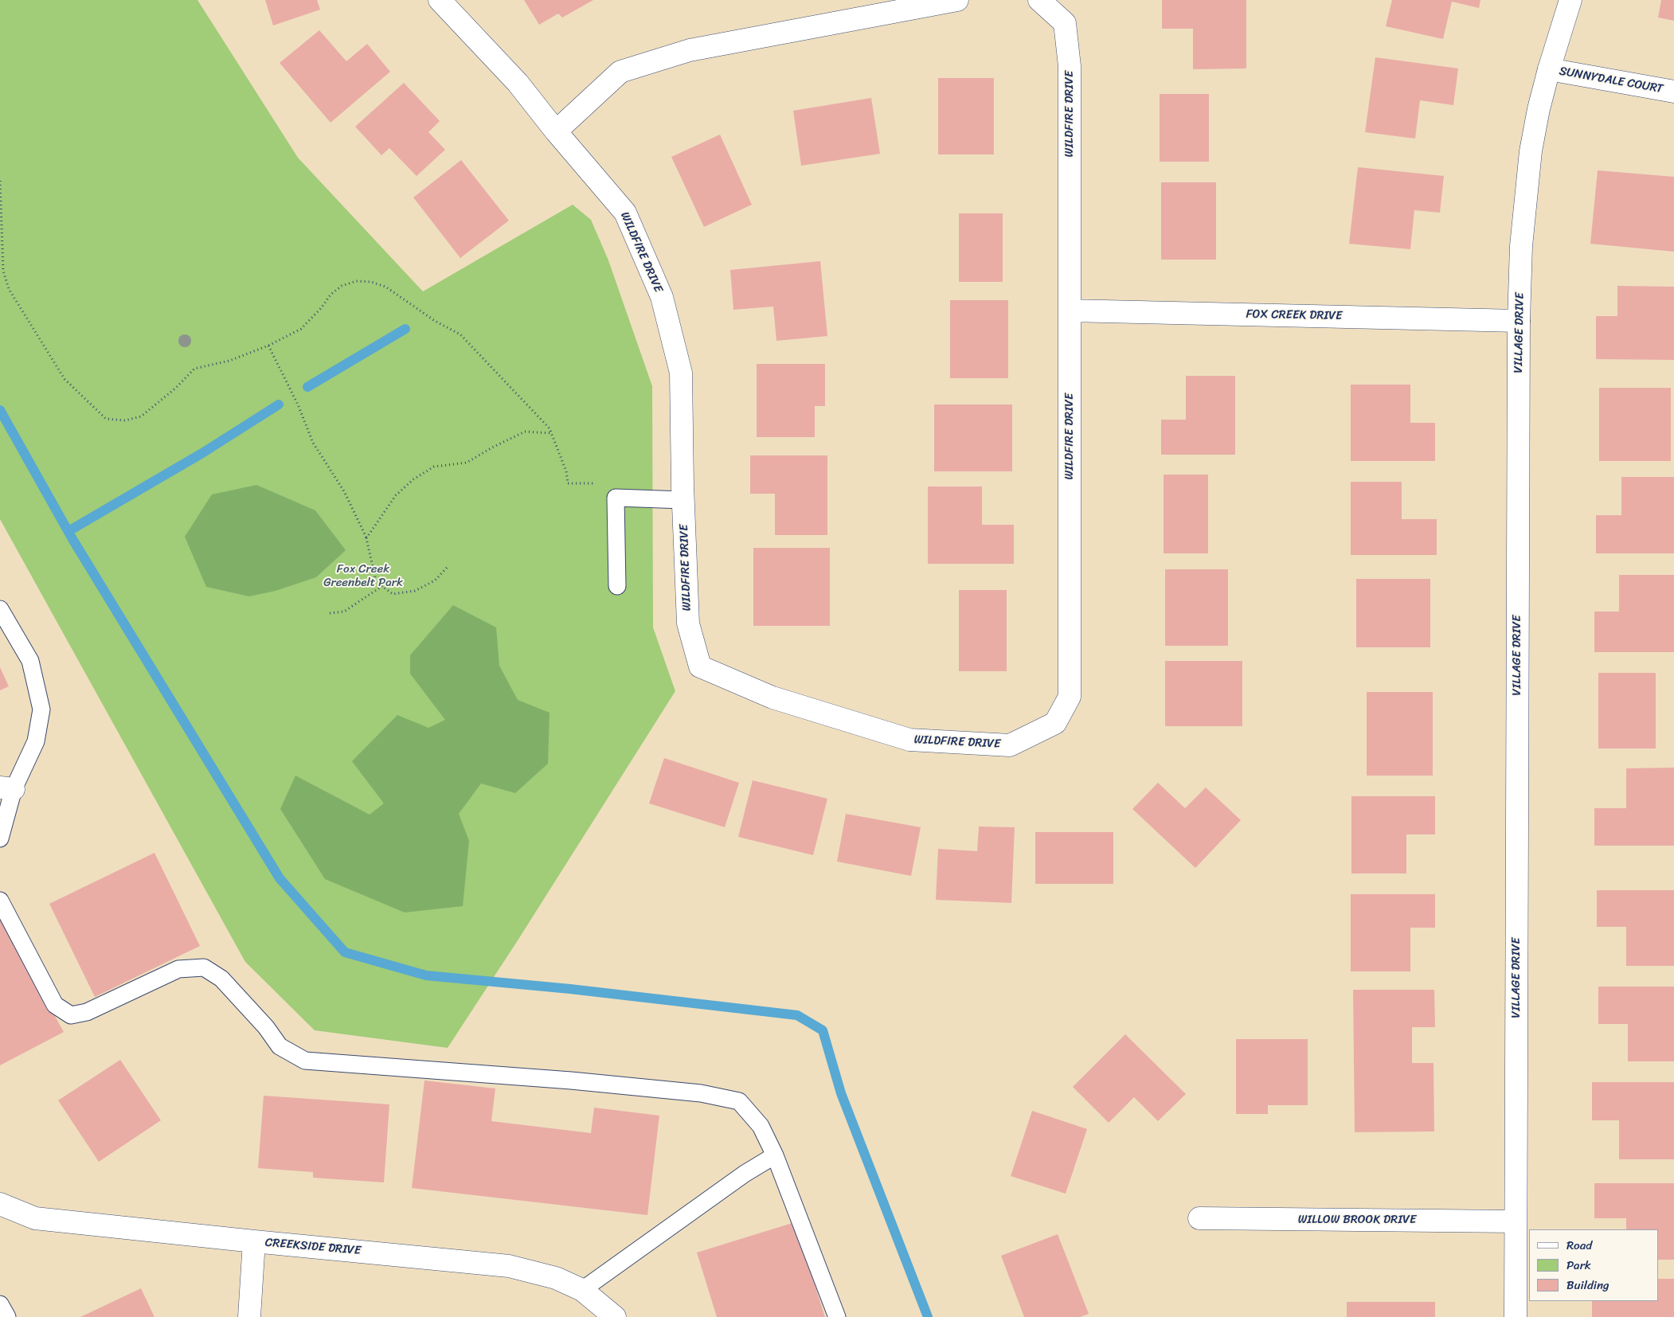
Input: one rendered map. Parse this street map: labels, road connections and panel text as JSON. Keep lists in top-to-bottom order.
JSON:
{
  "streets": {
    "street": [
      "SUNNYDALE COURT",
      "WILDFIRE DRIVE",
      "FOX CREEK DRIVE",
      "VILLAGE DRIVE",
      "WILLOW BROOK DRIVE",
      "CREEKSIDE DRIVE"
    ]
  },
  "crossings": [
    ["SUNNYDALE COURT", "VILLAGE DRIVE"],
    ["WILDFIRE DRIVE", "FOX CREEK DRIVE"],
    ["FOX CREEK DRIVE", "VILLAGE DRIVE"],
    ["VILLAGE DRIVE", "WILLOW BROOK DRIVE"]
  ],
  "parks": ["Fox Creek Greenbelt Park"],
  "legend": ["Road", "Park", "Building"]
}
